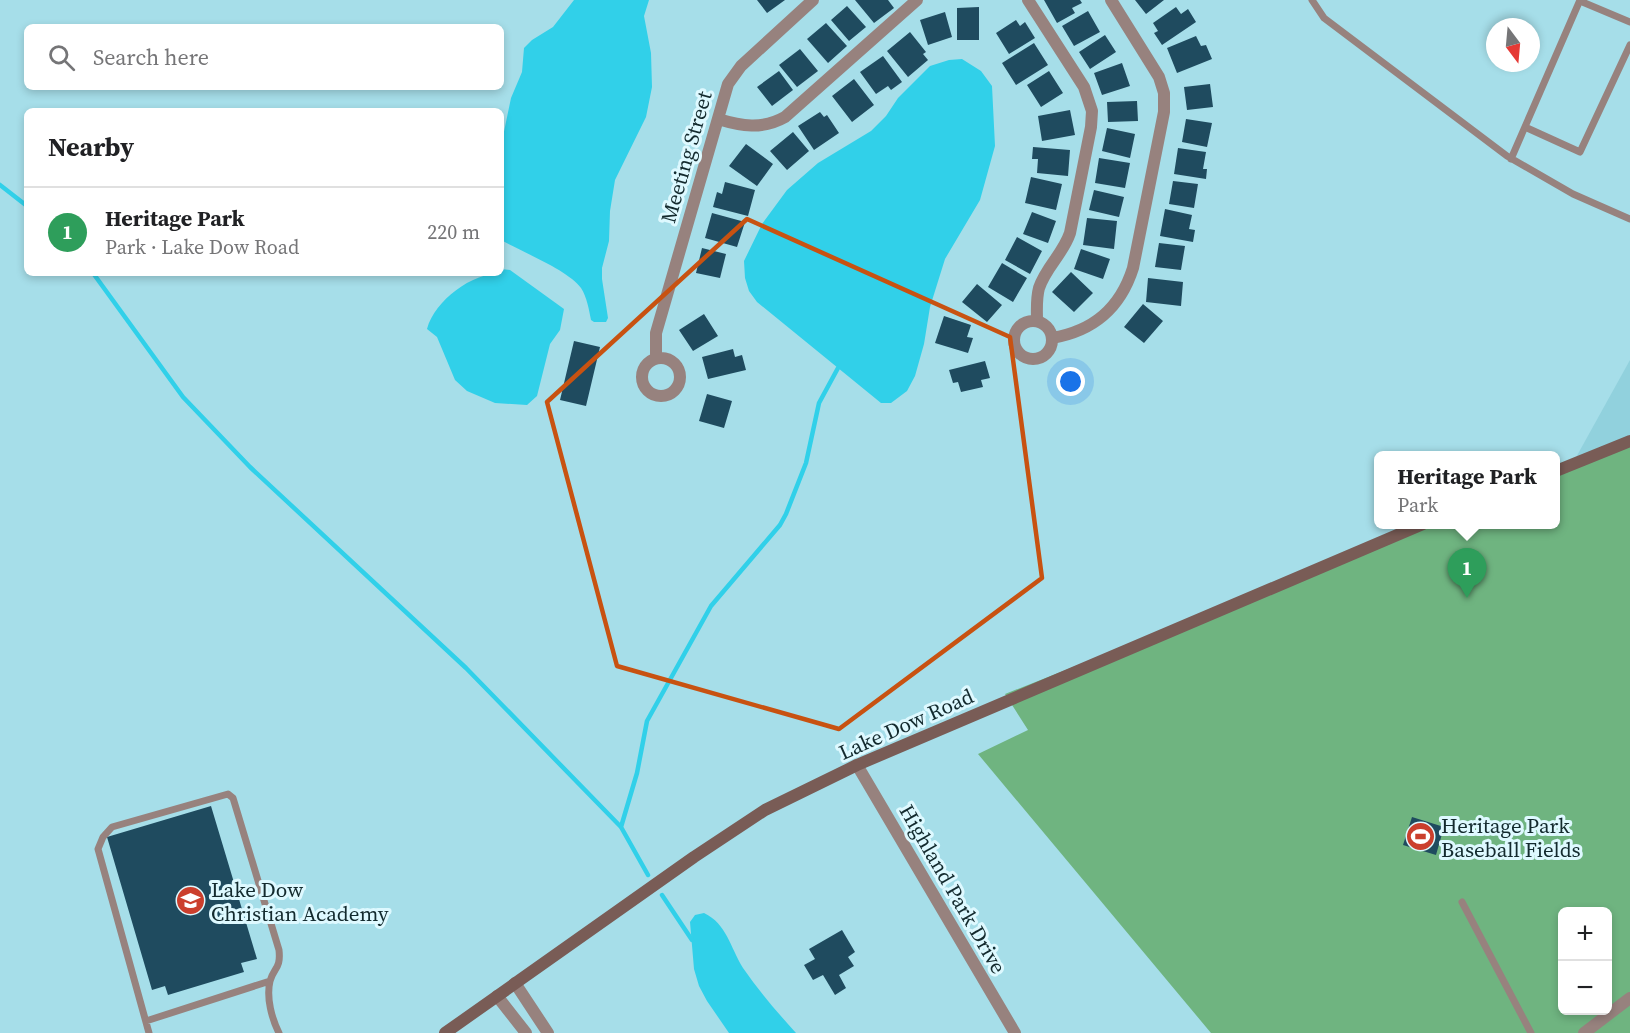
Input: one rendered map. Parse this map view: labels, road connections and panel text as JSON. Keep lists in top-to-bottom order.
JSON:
{
  "streets": {
    "street": ["Meeting Street", "Lake Dow Road", "Highland Park Drive"]
  },
  "crossings": [
    ["Lake Dow Road", "Highland Park Drive"]
  ],
  "places": {
    "sports": ["Heritage Park Baseball Fields"],
    "school or university": ["Lake Dow Christian Academy"]
  },
  "north": "bottom",
  "page": {
    "search": "Search here",
    "heading": "Nearby",
    "list": [
      {
        "mark": "1",
        "name": "Heritage Park",
        "note": "Park · Lake Dow Road",
        "value": "220 m"
      }
    ],
    "popup": ["Heritage Park", "Park"],
    "pins": "1",
    "map_buttons": ["+", "−"]
  }
}
